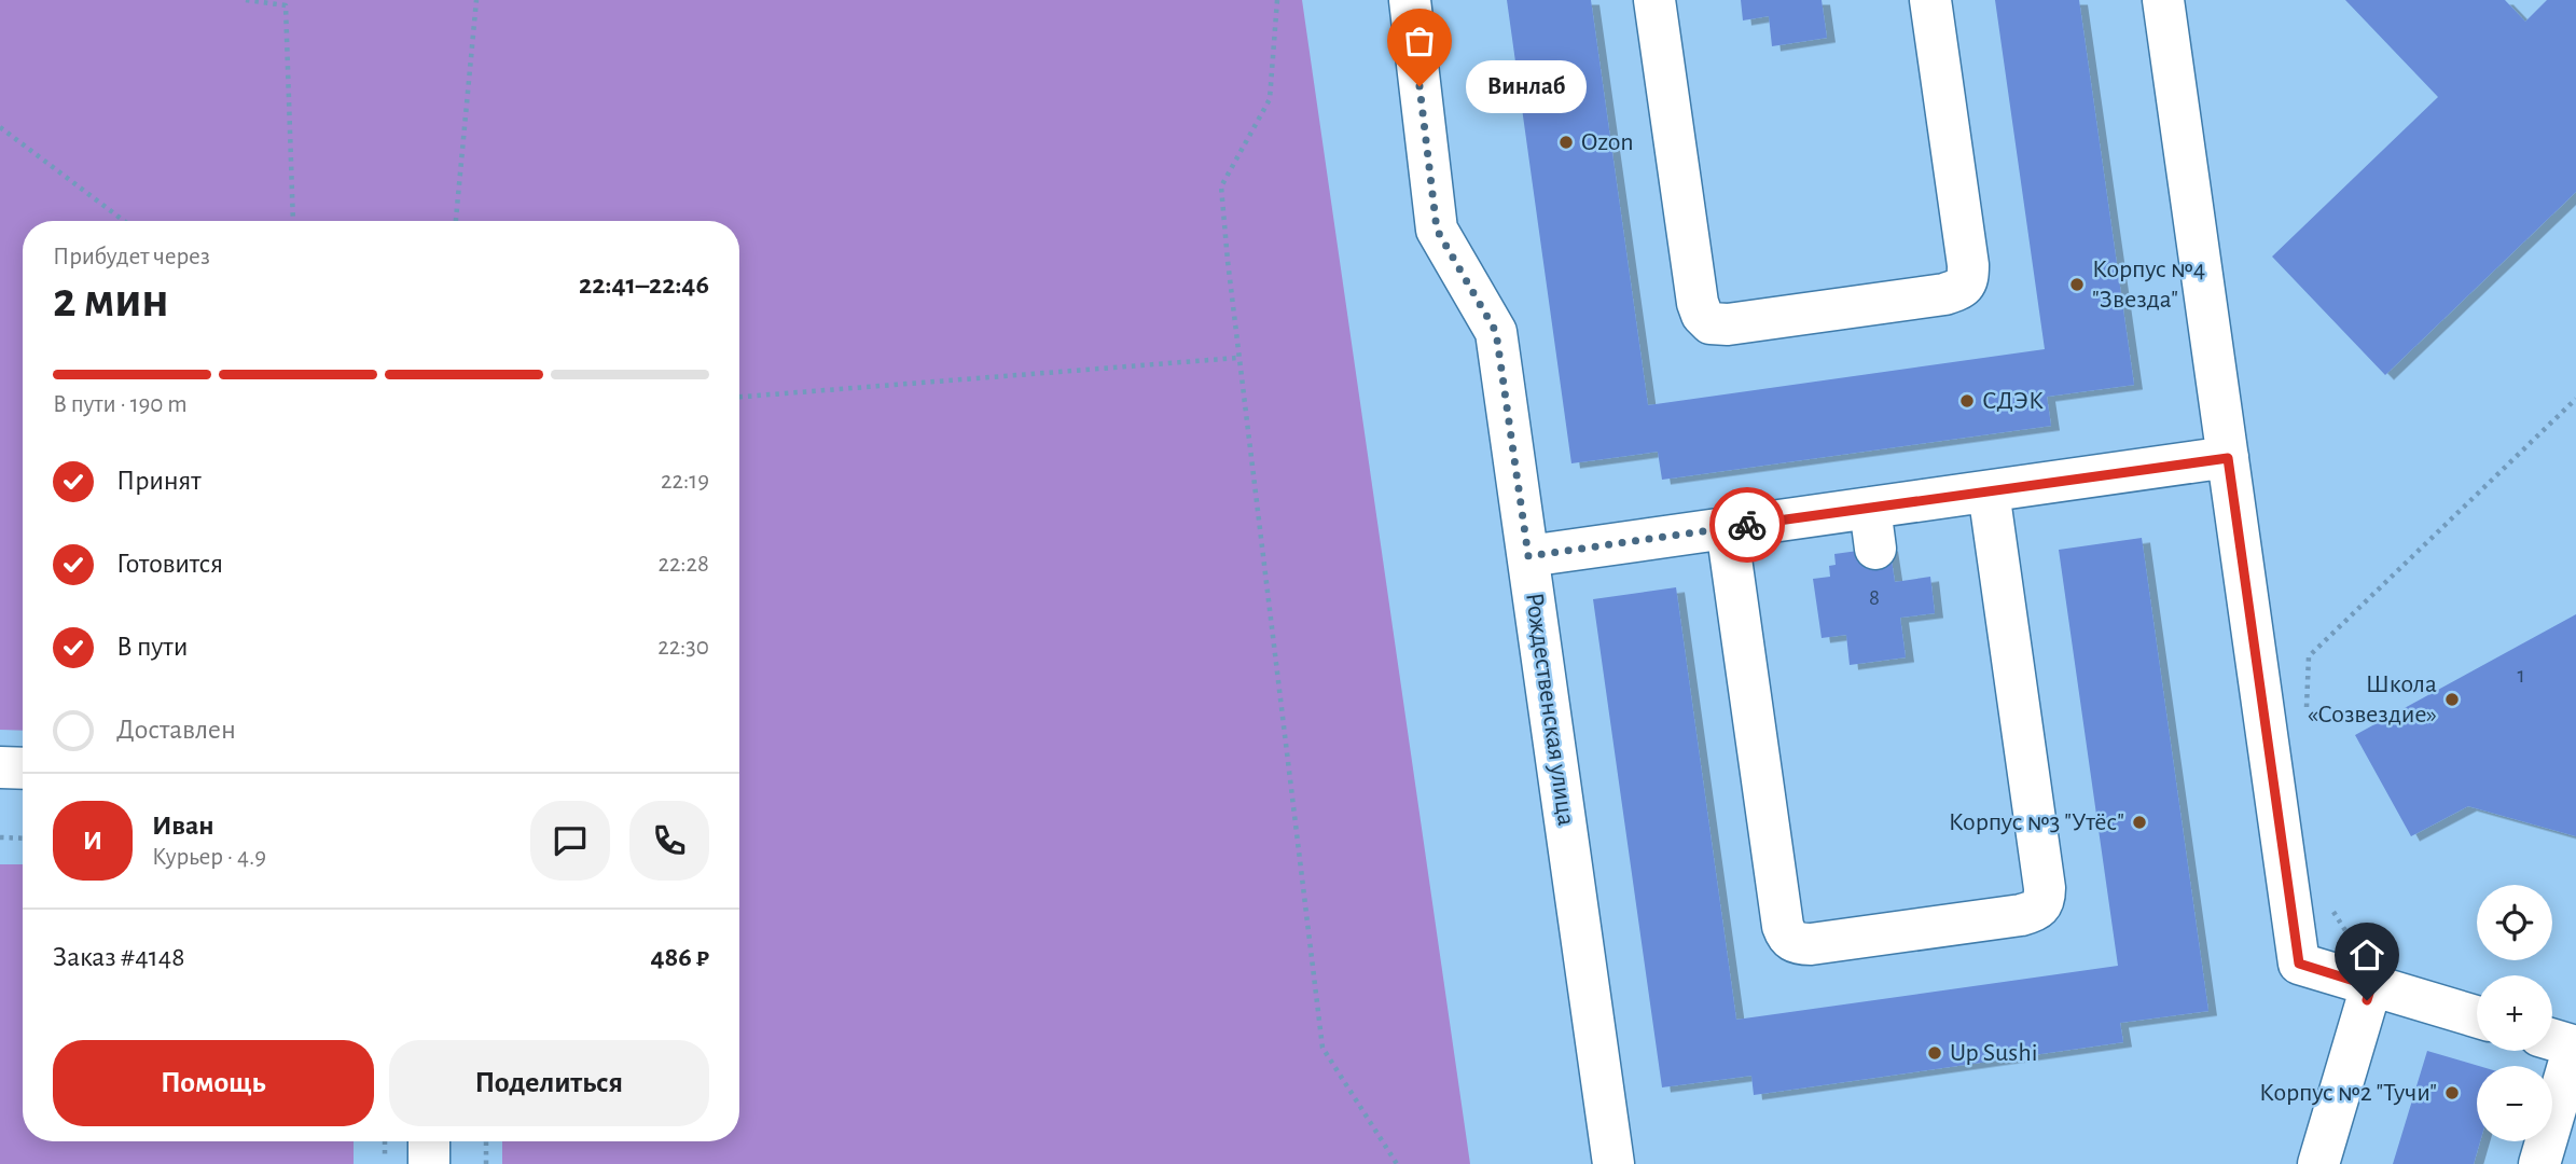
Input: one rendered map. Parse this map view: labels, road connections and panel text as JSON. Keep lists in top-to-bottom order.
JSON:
{
  "streets": {
    "street": ["Рождественская улица"]
  },
  "places": [
    "Винлаб",
    "Ozon",
    "Корпус №4 \"Звезда\"",
    "СДЭК",
    "Школа «Созвездие»",
    "Корпус №3 \"Утёс\"",
    "Up Sushi",
    "Корпус №2 \"Тучи\""
  ],
  "house_numbers": ["8", "1"],
  "page": {
    "bubble": "Винлаб",
    "heading": ["2 мин", "Прибудет через", "22:41–22:46"],
    "panel": [
      "Иван",
      "Курьер · 4.9",
      "Заказ #4148",
      "486 ₽"
    ],
    "bar": "В пути · 190 m",
    "list": [
      ["Принят", "22:19"],
      ["Готовится", "22:28"],
      ["В пути", "22:30"],
      "Доставлен"
    ],
    "round": "И",
    "map_buttons": ["+", "−"],
    "buttons": ["Помощь", "Поделиться"]
  }
}
